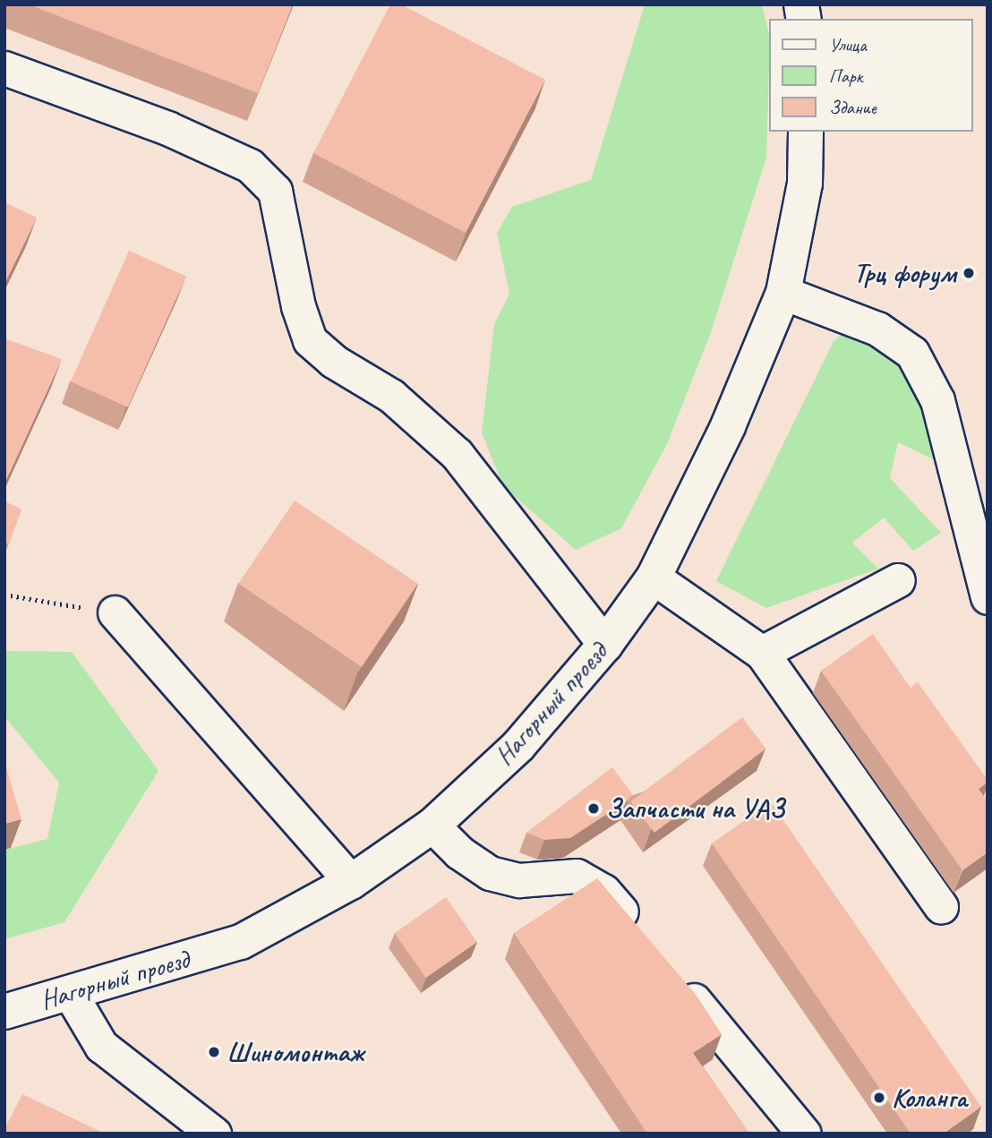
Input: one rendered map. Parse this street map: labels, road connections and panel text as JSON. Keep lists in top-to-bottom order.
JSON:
{
  "streets": {
    "main road": ["Нагорный проезд"]
  },
  "places": [
    "Трц форум",
    "Запчасти на УАЗ",
    "Шиномонтаж",
    "Коланга"
  ],
  "legend": ["Улица", "Парк", "Здание"]
}
